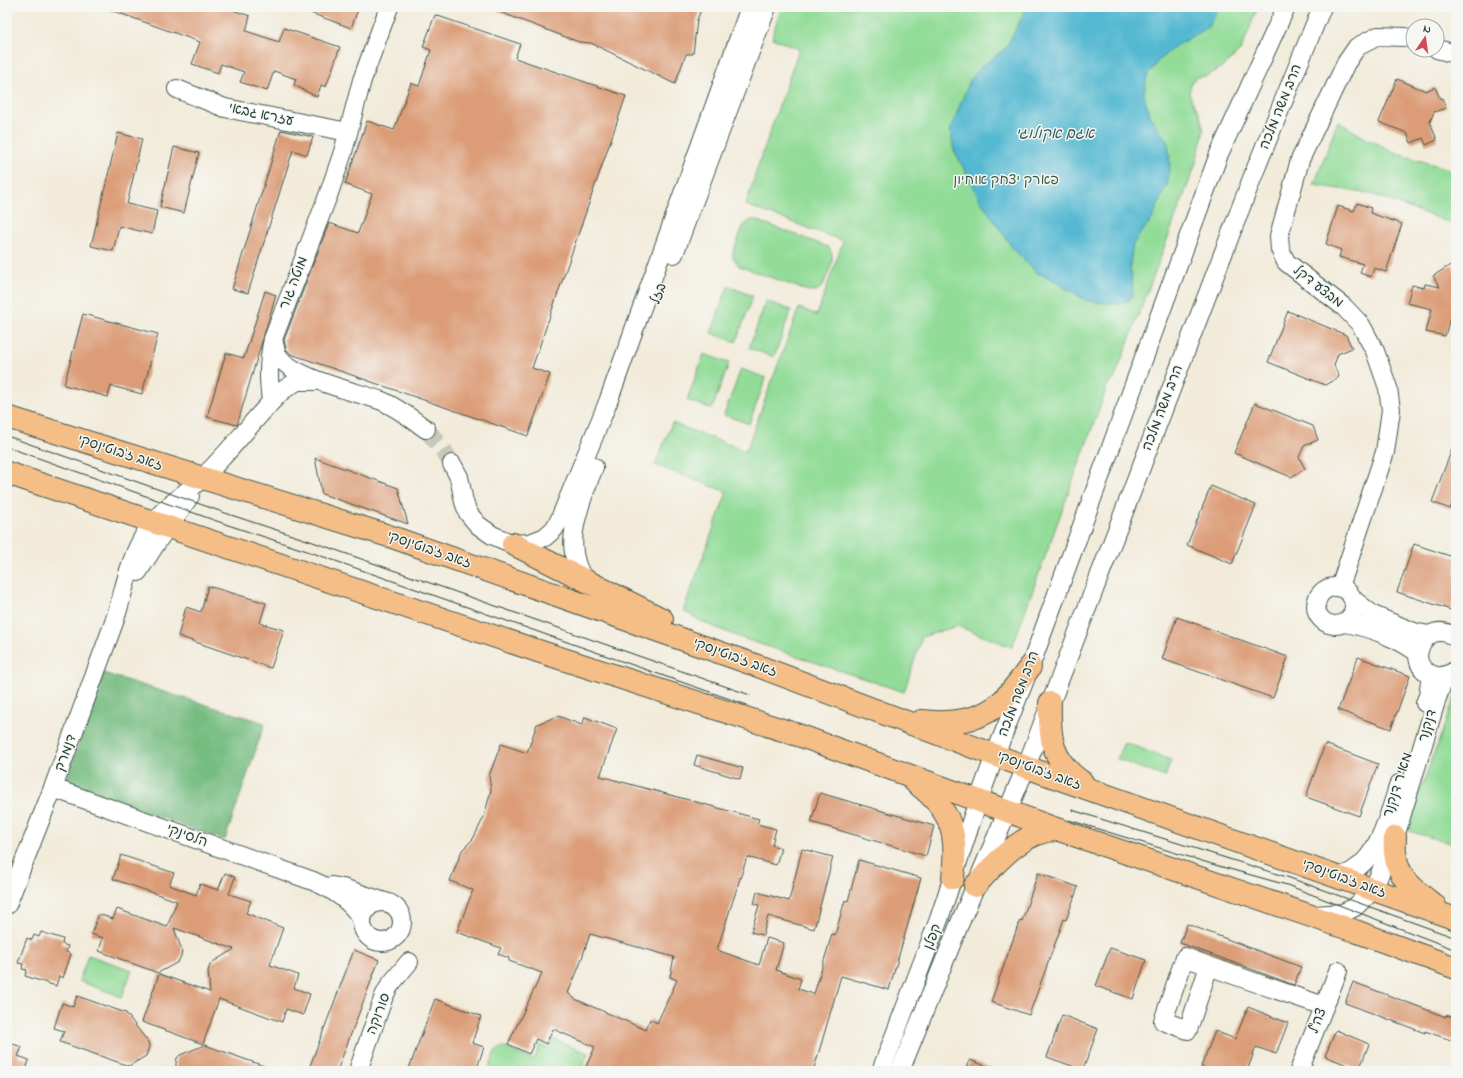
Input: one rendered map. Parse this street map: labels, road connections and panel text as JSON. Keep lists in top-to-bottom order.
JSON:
{
  "streets": {
    "main road": ["זאב ז'בוטינסקי"],
    "street": [
      "הרב משה מלכה",
      "עזרא גבאי",
      "מוטה גור",
      "מבצע דקל",
      "בזל",
      "דנקנר",
      "דנמרק",
      "מאיר דנקנר",
      "הלסינקי",
      "קפלן",
      "סורוקה",
      "צה\"ל"
    ]
  },
  "crossings": [
    ["הרב משה מלכה", "זאב ז'בוטינסקי"],
    ["הרב משה מלכה", "קפלן"],
    ["עזרא גבאי", "מוטה גור"],
    ["זאב ז'בוטינסקי", "דנקנר"],
    ["זאב ז'בוטינסקי", "דנמרק"],
    ["זאב ז'בוטינסקי", "מאיר דנקנר"],
    ["דנקנר", "מאיר דנקנר"],
    ["דנמרק", "הלסינקי"]
  ],
  "water": ["אגם אקולוגי"],
  "parks": ["פארק יצחק אוחיון"],
  "north": "top"
}
